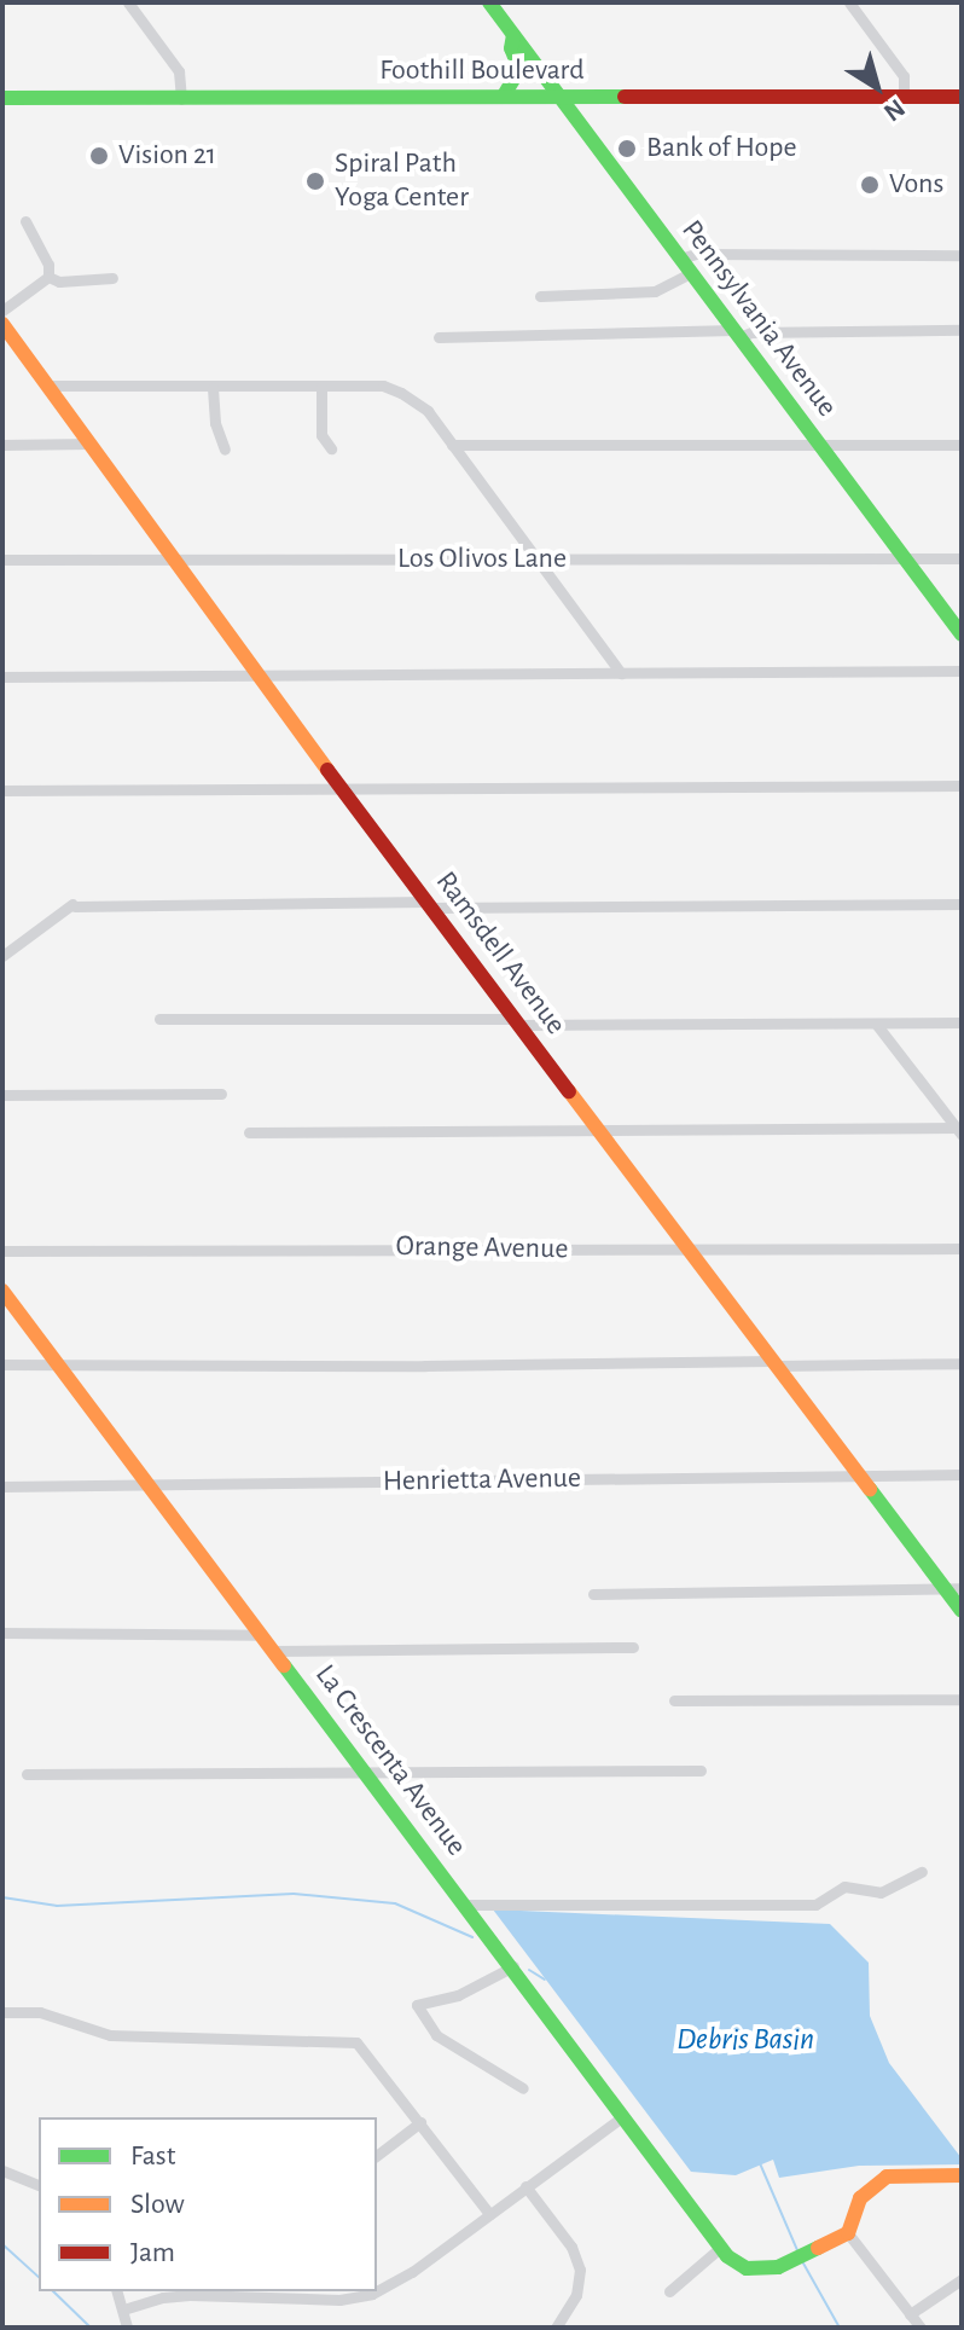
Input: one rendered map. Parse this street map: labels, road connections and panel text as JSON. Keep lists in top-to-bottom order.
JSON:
{
  "streets": {
    "street": [
      "Foothill Boulevard",
      "Pennsylvania Avenue",
      "Los Olivos Lane",
      "Ramsdell Avenue",
      "Orange Avenue",
      "Henrietta Avenue",
      "La Crescenta Avenue"
    ]
  },
  "crossings": [
    ["Foothill Boulevard", "Pennsylvania Avenue"],
    ["Pennsylvania Avenue", "Los Olivos Lane"],
    ["Los Olivos Lane", "Ramsdell Avenue"],
    ["Ramsdell Avenue", "Orange Avenue"],
    ["Ramsdell Avenue", "Henrietta Avenue"],
    ["Henrietta Avenue", "La Crescenta Avenue"]
  ],
  "water": ["Debris Basin"],
  "places": [
    "Bank of Hope",
    "Vision 21",
    "Spiral Path Yoga Center",
    "Vons"
  ],
  "legend": ["Fast", "Slow", "Jam"],
  "north": "bottom right"
}
